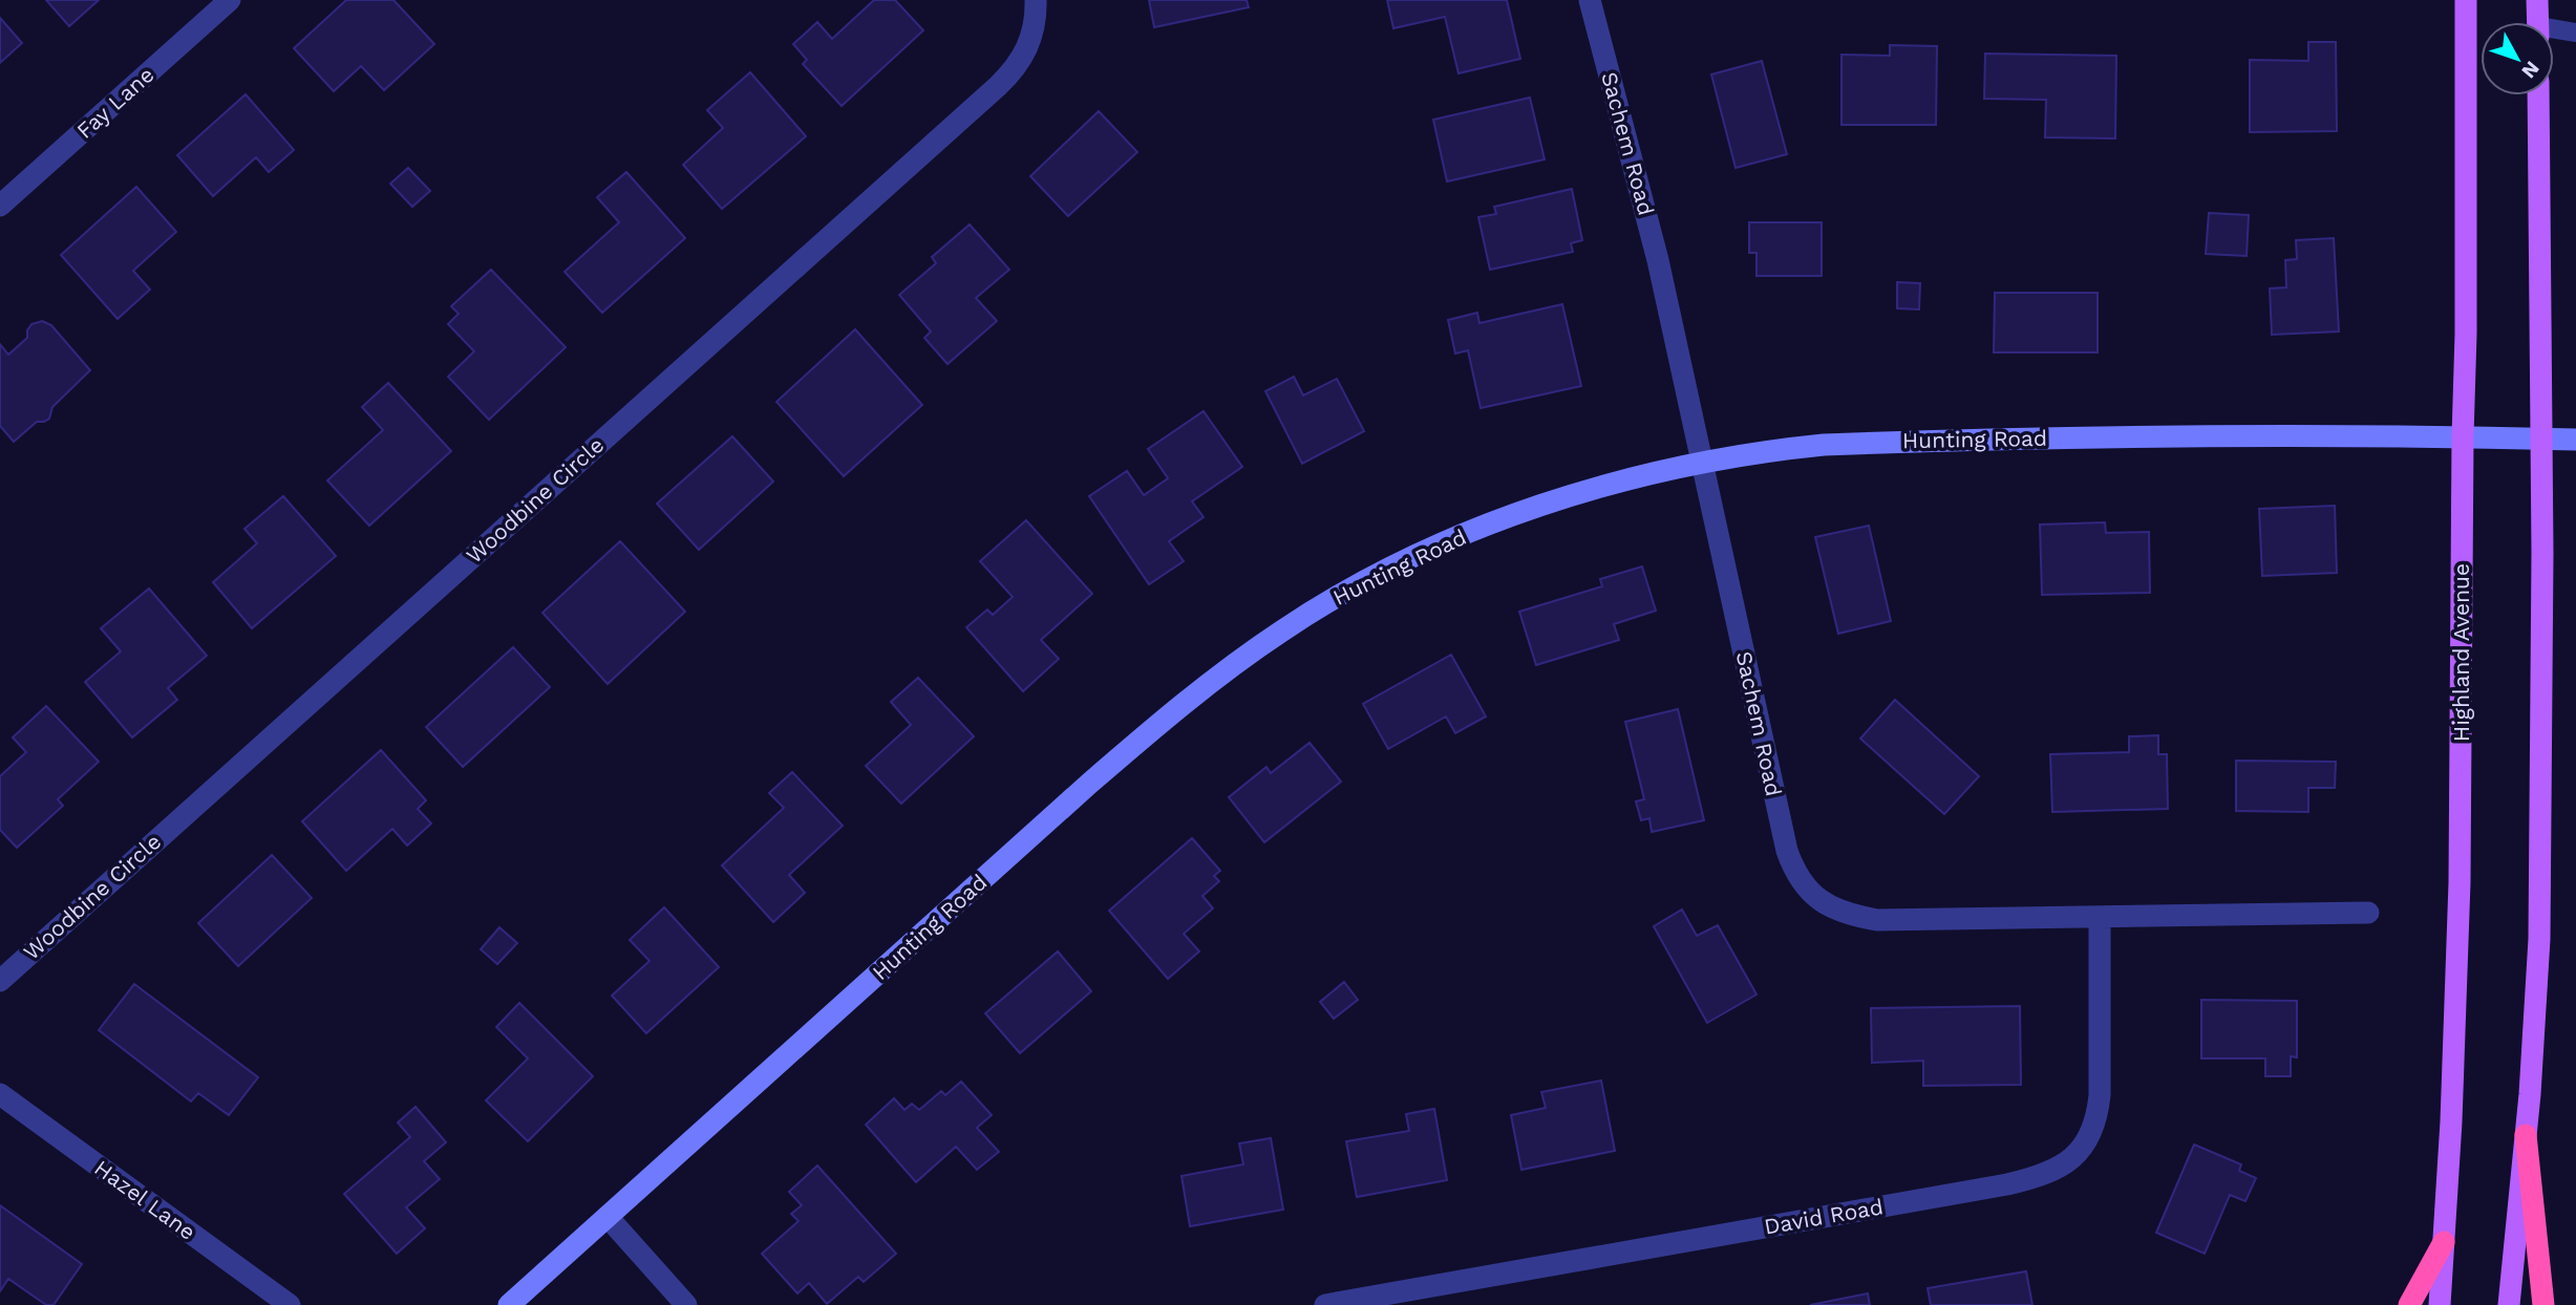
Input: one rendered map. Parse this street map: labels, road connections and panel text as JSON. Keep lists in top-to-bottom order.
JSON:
{
  "streets": {
    "main road": ["Hunting Road", "Highland Avenue"],
    "street": [
      "Fay Lane",
      "Sachem Road",
      "Woodbine Circle",
      "Hazel Lane",
      "David Road"
    ]
  },
  "crossings": [
    ["Sachem Road", "Hunting Road"],
    ["Sachem Road", "David Road"],
    ["Hunting Road", "Highland Avenue"]
  ],
  "north": "bottom right"
}
